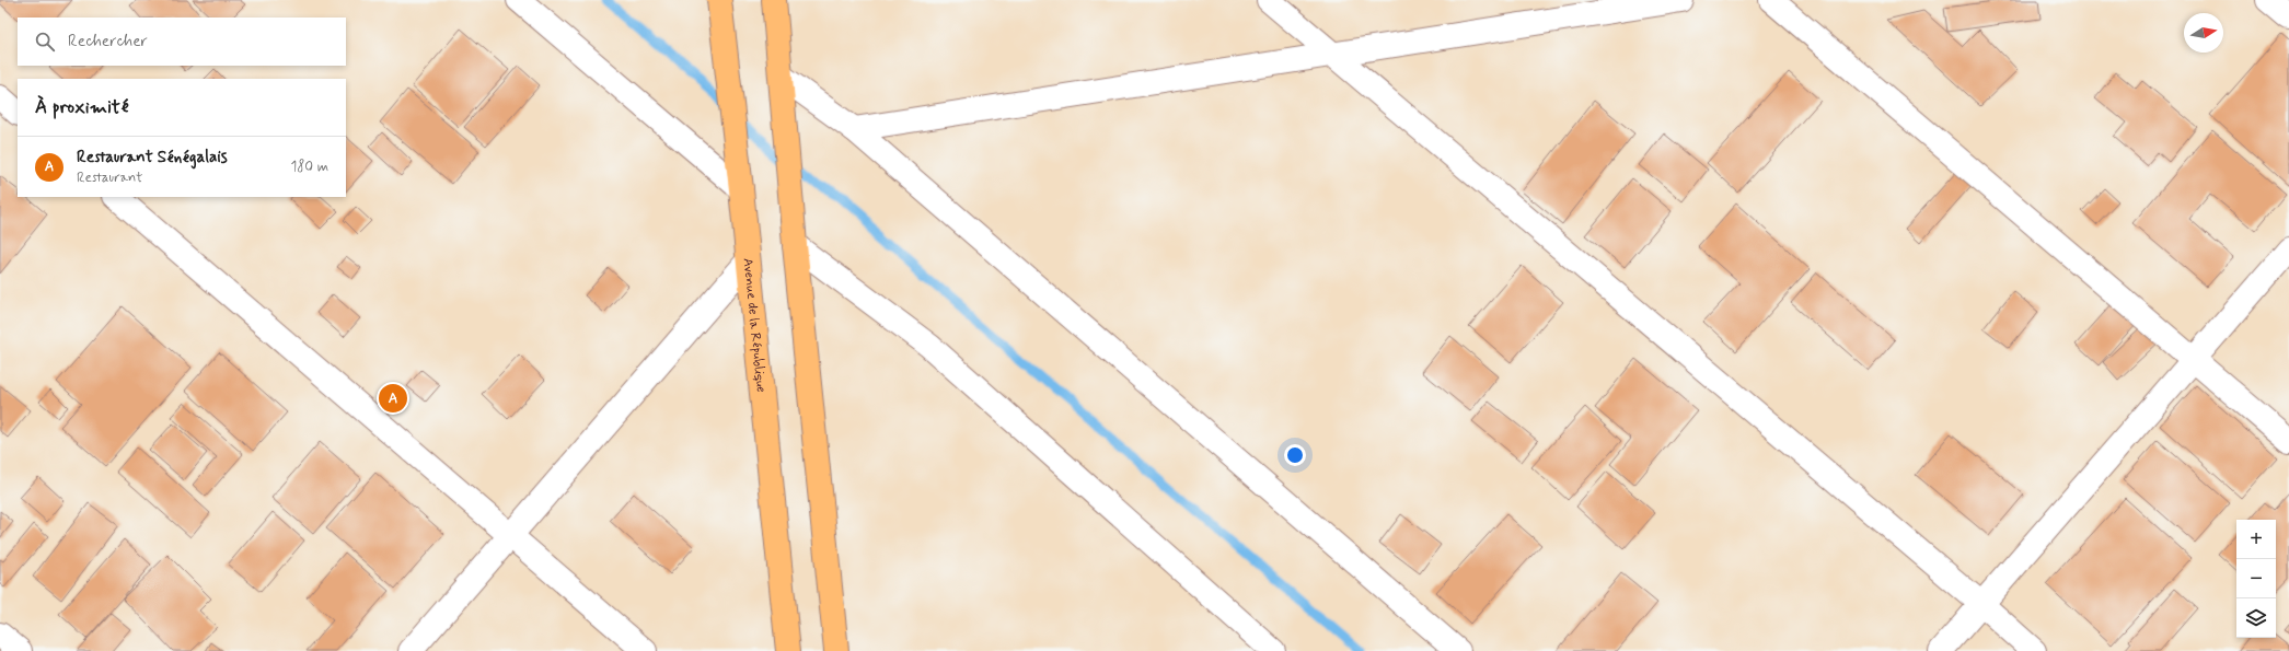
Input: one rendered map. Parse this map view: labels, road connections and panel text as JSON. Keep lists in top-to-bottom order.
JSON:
{
  "streets": {
    "main road": ["Avenue de la République"]
  },
  "north": "right",
  "page": {
    "search": "Rechercher",
    "heading": "À proximité",
    "list": [
      {
        "mark": "A",
        "name": "Restaurant Sénégalais",
        "note": "Restaurant",
        "value": "180 m"
      }
    ],
    "pins": "A",
    "map_buttons": ["+", "−"]
  }
}
